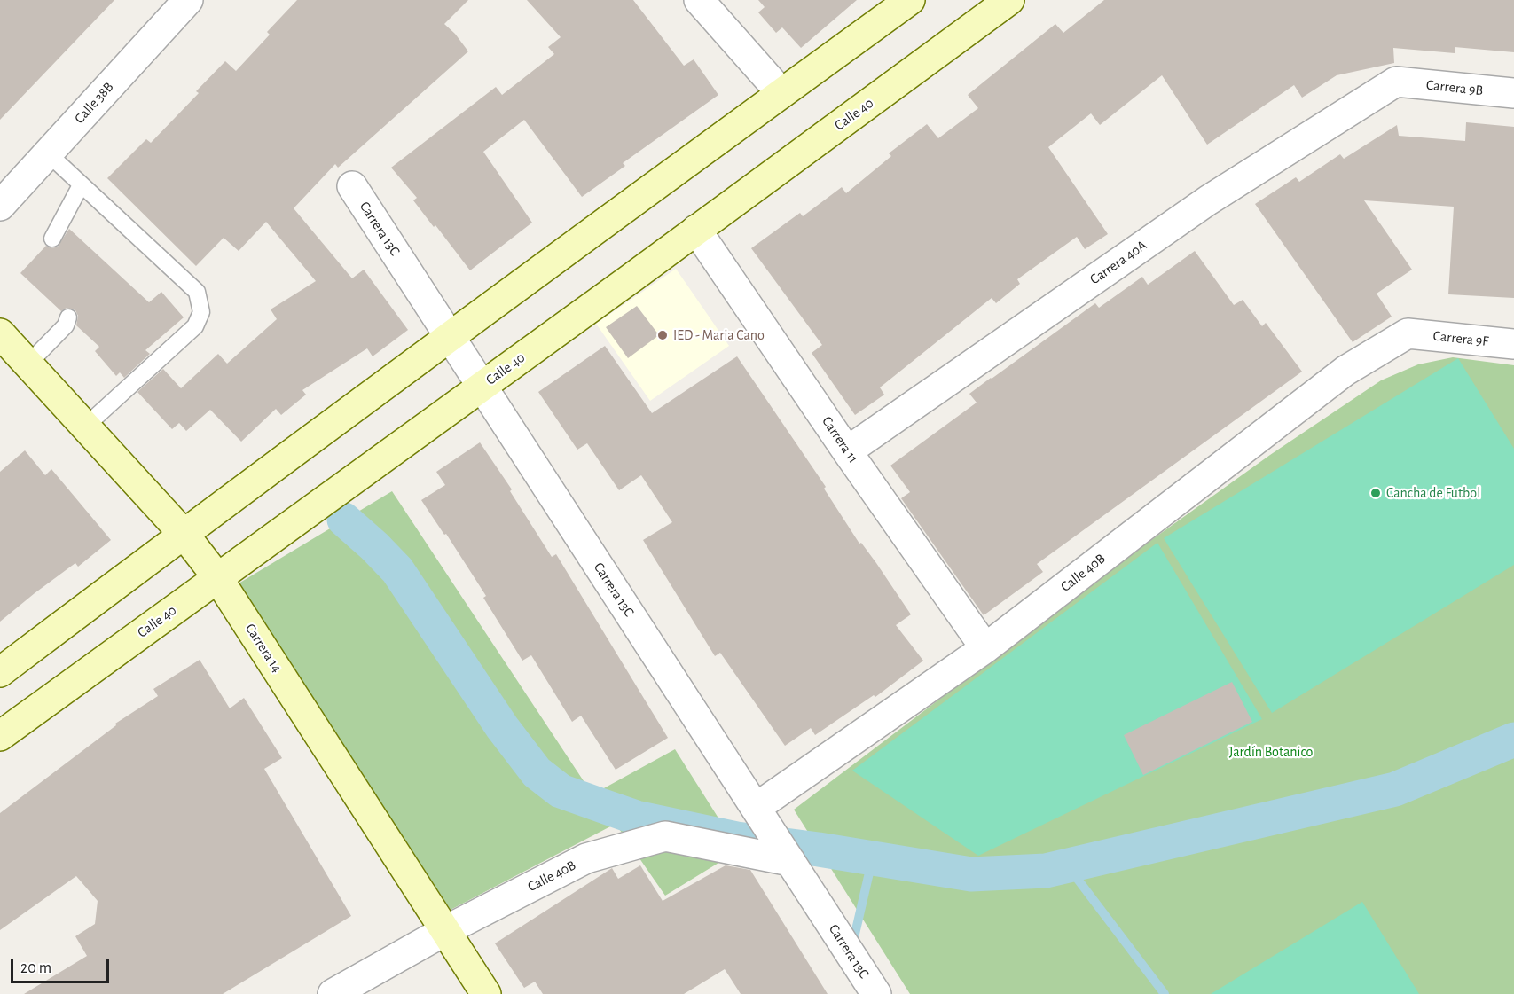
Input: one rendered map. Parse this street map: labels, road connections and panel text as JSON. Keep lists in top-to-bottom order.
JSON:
{
  "streets": {
    "street": [
      "Carrera 9B",
      "Calle 38B",
      "Calle 40",
      "Carrera 13C",
      "Carrera 40A",
      "Carrera 9F",
      "Carrera 11",
      "Calle 40B",
      "Carrera 14"
    ]
  },
  "crossings": [
    ["Carrera 9B", "Carrera 40A"],
    ["Calle 40", "Carrera 13C"],
    ["Calle 40", "Carrera 11"],
    ["Calle 40", "Carrera 14"],
    ["Carrera 13C", "Calle 40B"],
    ["Carrera 40A", "Carrera 11"],
    ["Carrera 9F", "Calle 40B"],
    ["Carrera 11", "Calle 40B"],
    ["Calle 40B", "Carrera 14"]
  ],
  "parks": ["Jardín Botanico"],
  "places": ["IED - Maria Cano", "Cancha de Futbol"],
  "scale_bar": "20 m"
}
